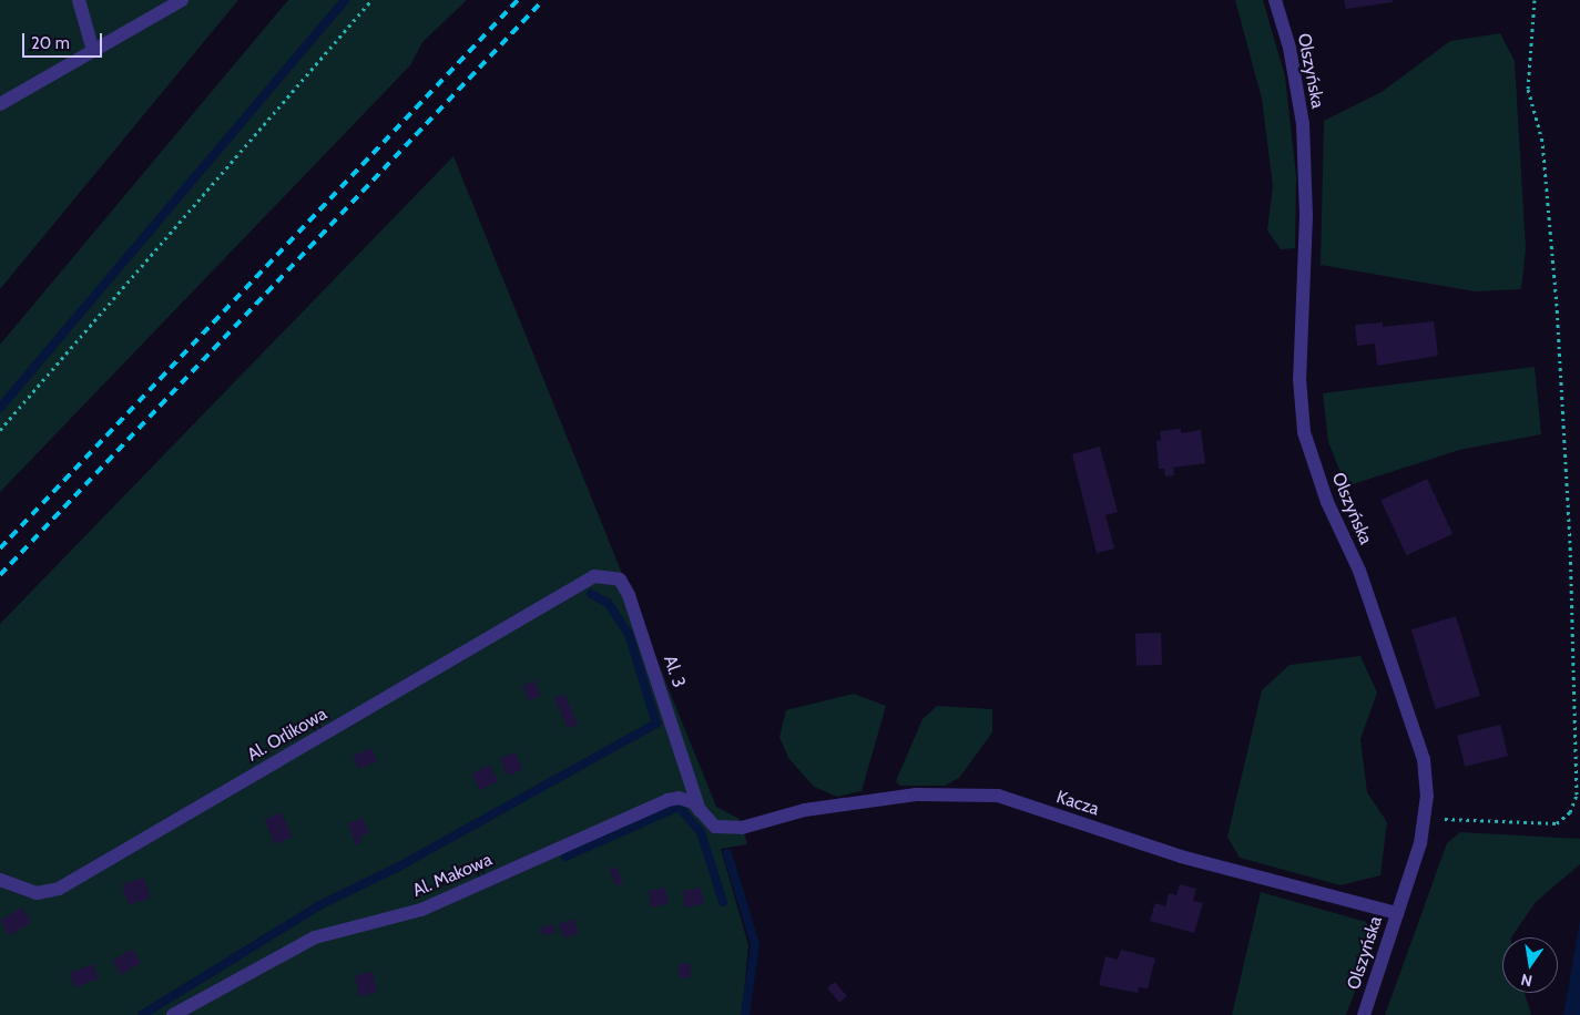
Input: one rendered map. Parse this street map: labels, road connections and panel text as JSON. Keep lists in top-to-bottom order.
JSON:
{
  "streets": {
    "street": [
      "Olszyńska",
      "Al. 3",
      "Al. Orlikowa",
      "Kacza",
      "Al. Makowa"
    ]
  },
  "crossings": [
    ["Olszyńska", "Kacza"],
    ["Al. 3", "Al. Orlikowa"],
    ["Al. 3", "Al. Makowa"],
    ["Kacza", "Al. Makowa"]
  ],
  "scale_bar": "20 m",
  "north": "bottom"
}
